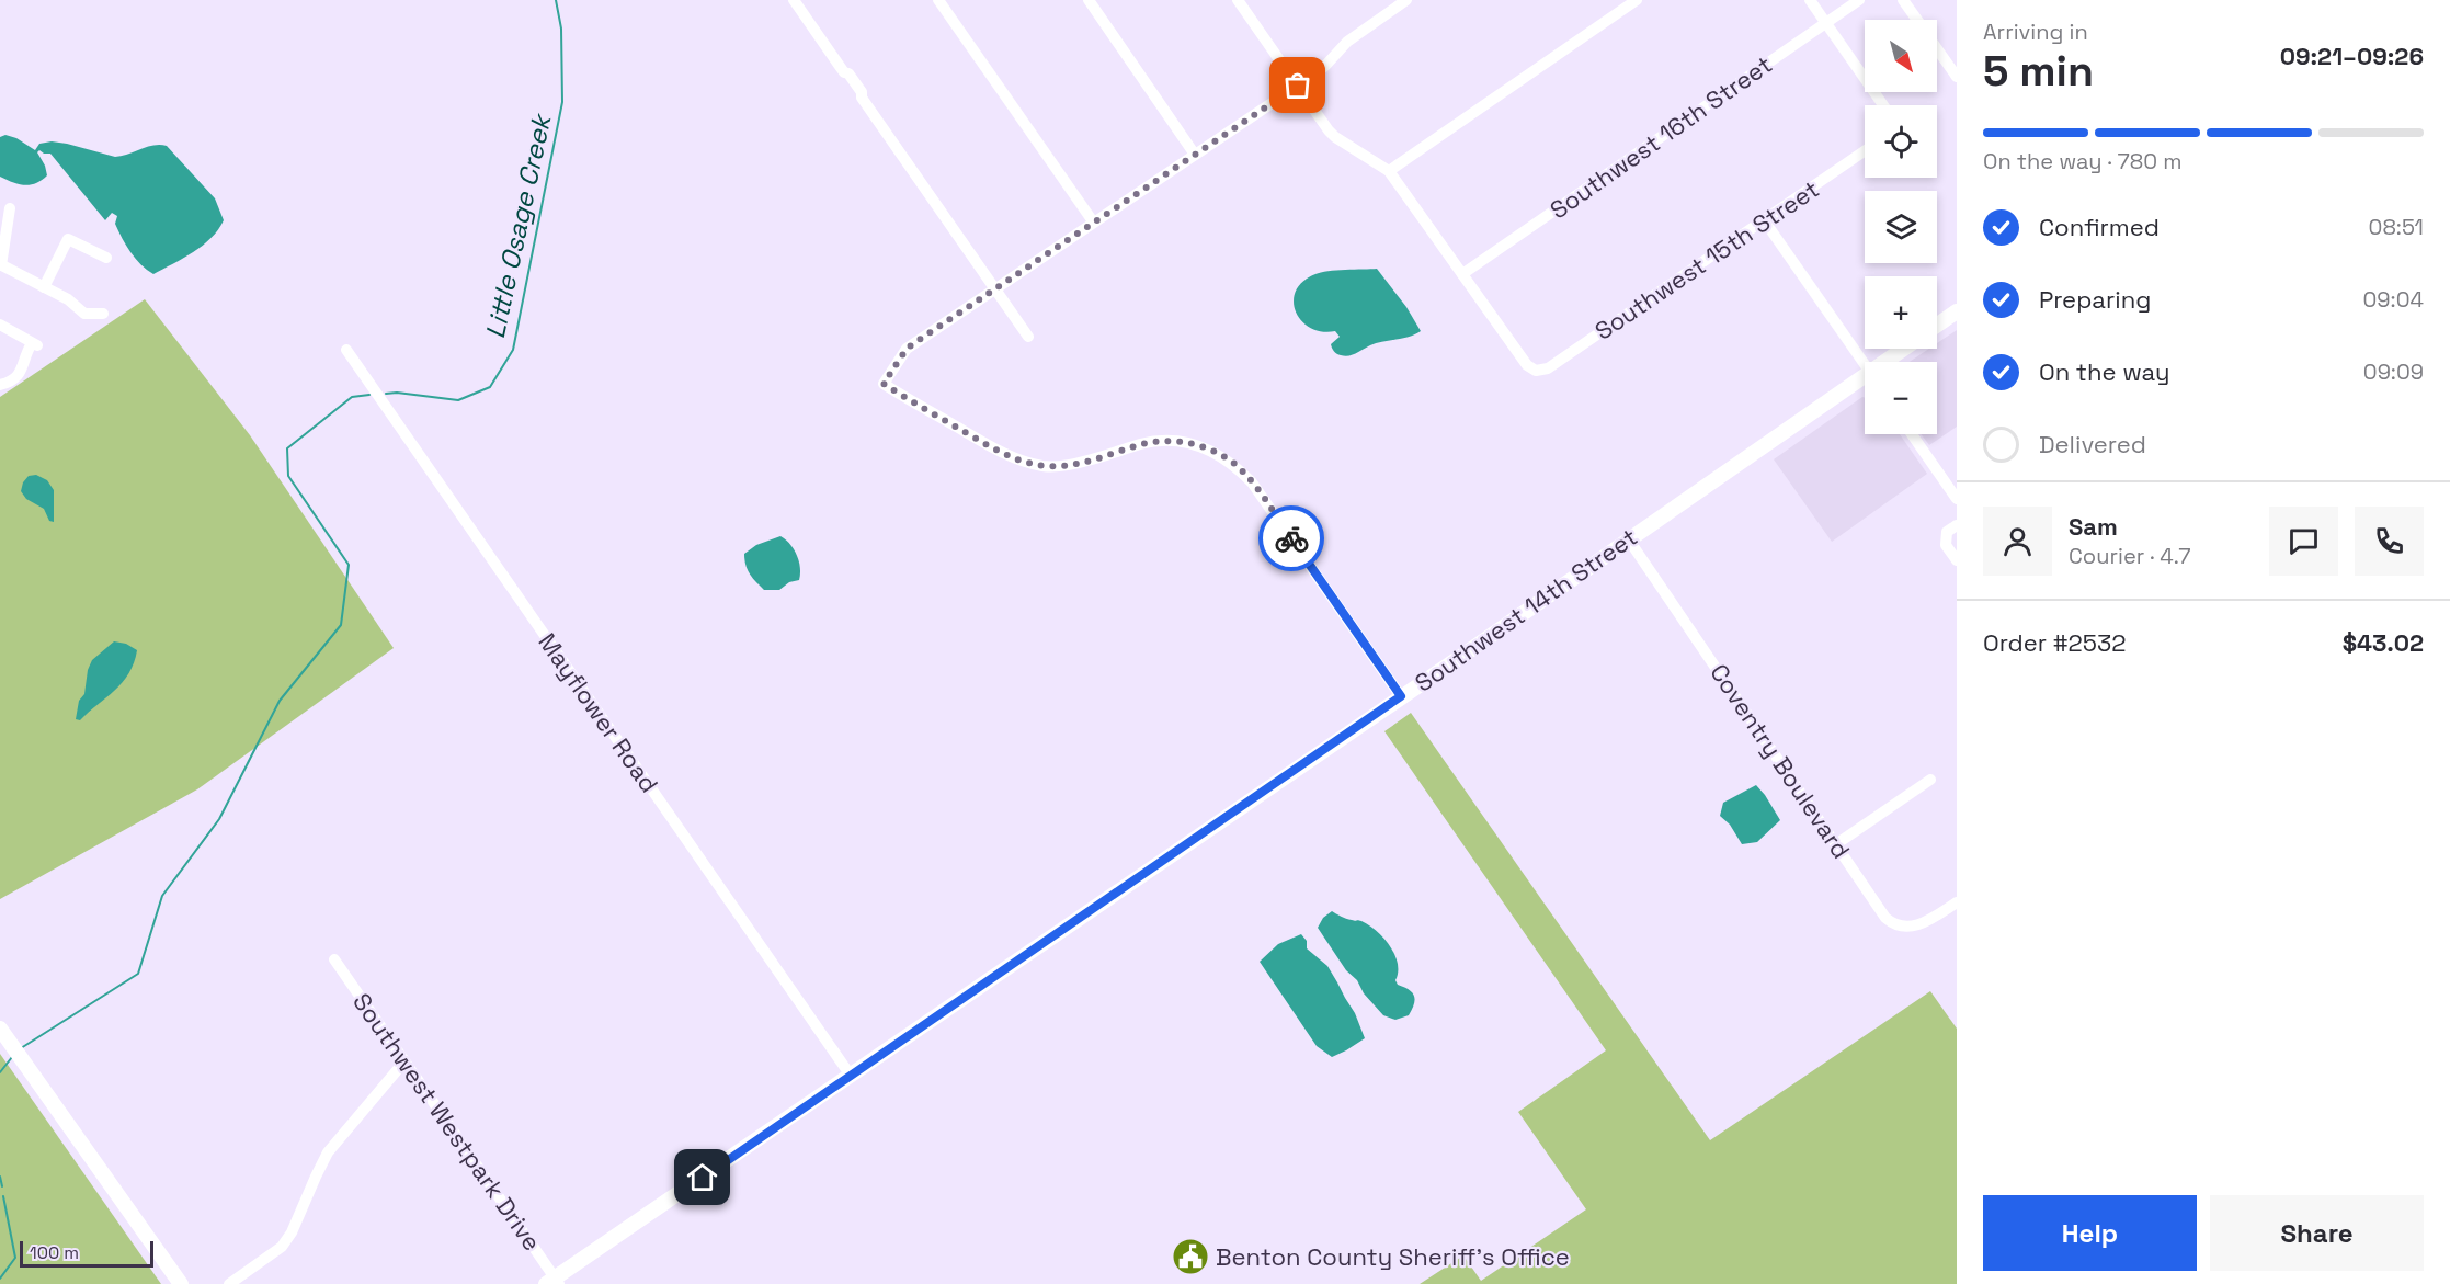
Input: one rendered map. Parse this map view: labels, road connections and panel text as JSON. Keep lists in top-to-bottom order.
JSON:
{
  "streets": {
    "main road": ["Southwest 14th Street"],
    "street": [
      "Southwest 16th Street",
      "Southwest 15th Street",
      "Mayflower Road",
      "Coventry Boulevard",
      "Southwest Westpark Drive"
    ]
  },
  "crossings": [
    ["Southwest 16th Street", "Southwest 15th Street"],
    ["Southwest 14th Street", "Mayflower Road"],
    ["Southwest 14th Street", "Coventry Boulevard"],
    ["Southwest 14th Street", "Southwest Westpark Drive"]
  ],
  "water": ["Little Osage Creek"],
  "places": {
    "public building": ["Benton County Sheriff's Office"]
  },
  "scale_bar": "100 m",
  "north": "bottom right",
  "page": {
    "heading": ["5 min", "Arriving in", "09:21–09:26"],
    "panel": [
      "Sam",
      "Courier · 4.7",
      "Order #2532",
      "$43.02"
    ],
    "map_buttons": ["+", "−"],
    "bar": "On the way · 780 m",
    "list": [
      ["Confirmed", "08:51"],
      ["Preparing", "09:04"],
      ["On the way", "09:09"],
      "Delivered"
    ],
    "buttons": ["Help", "Share"],
    "scale": "100 m"
  }
}
